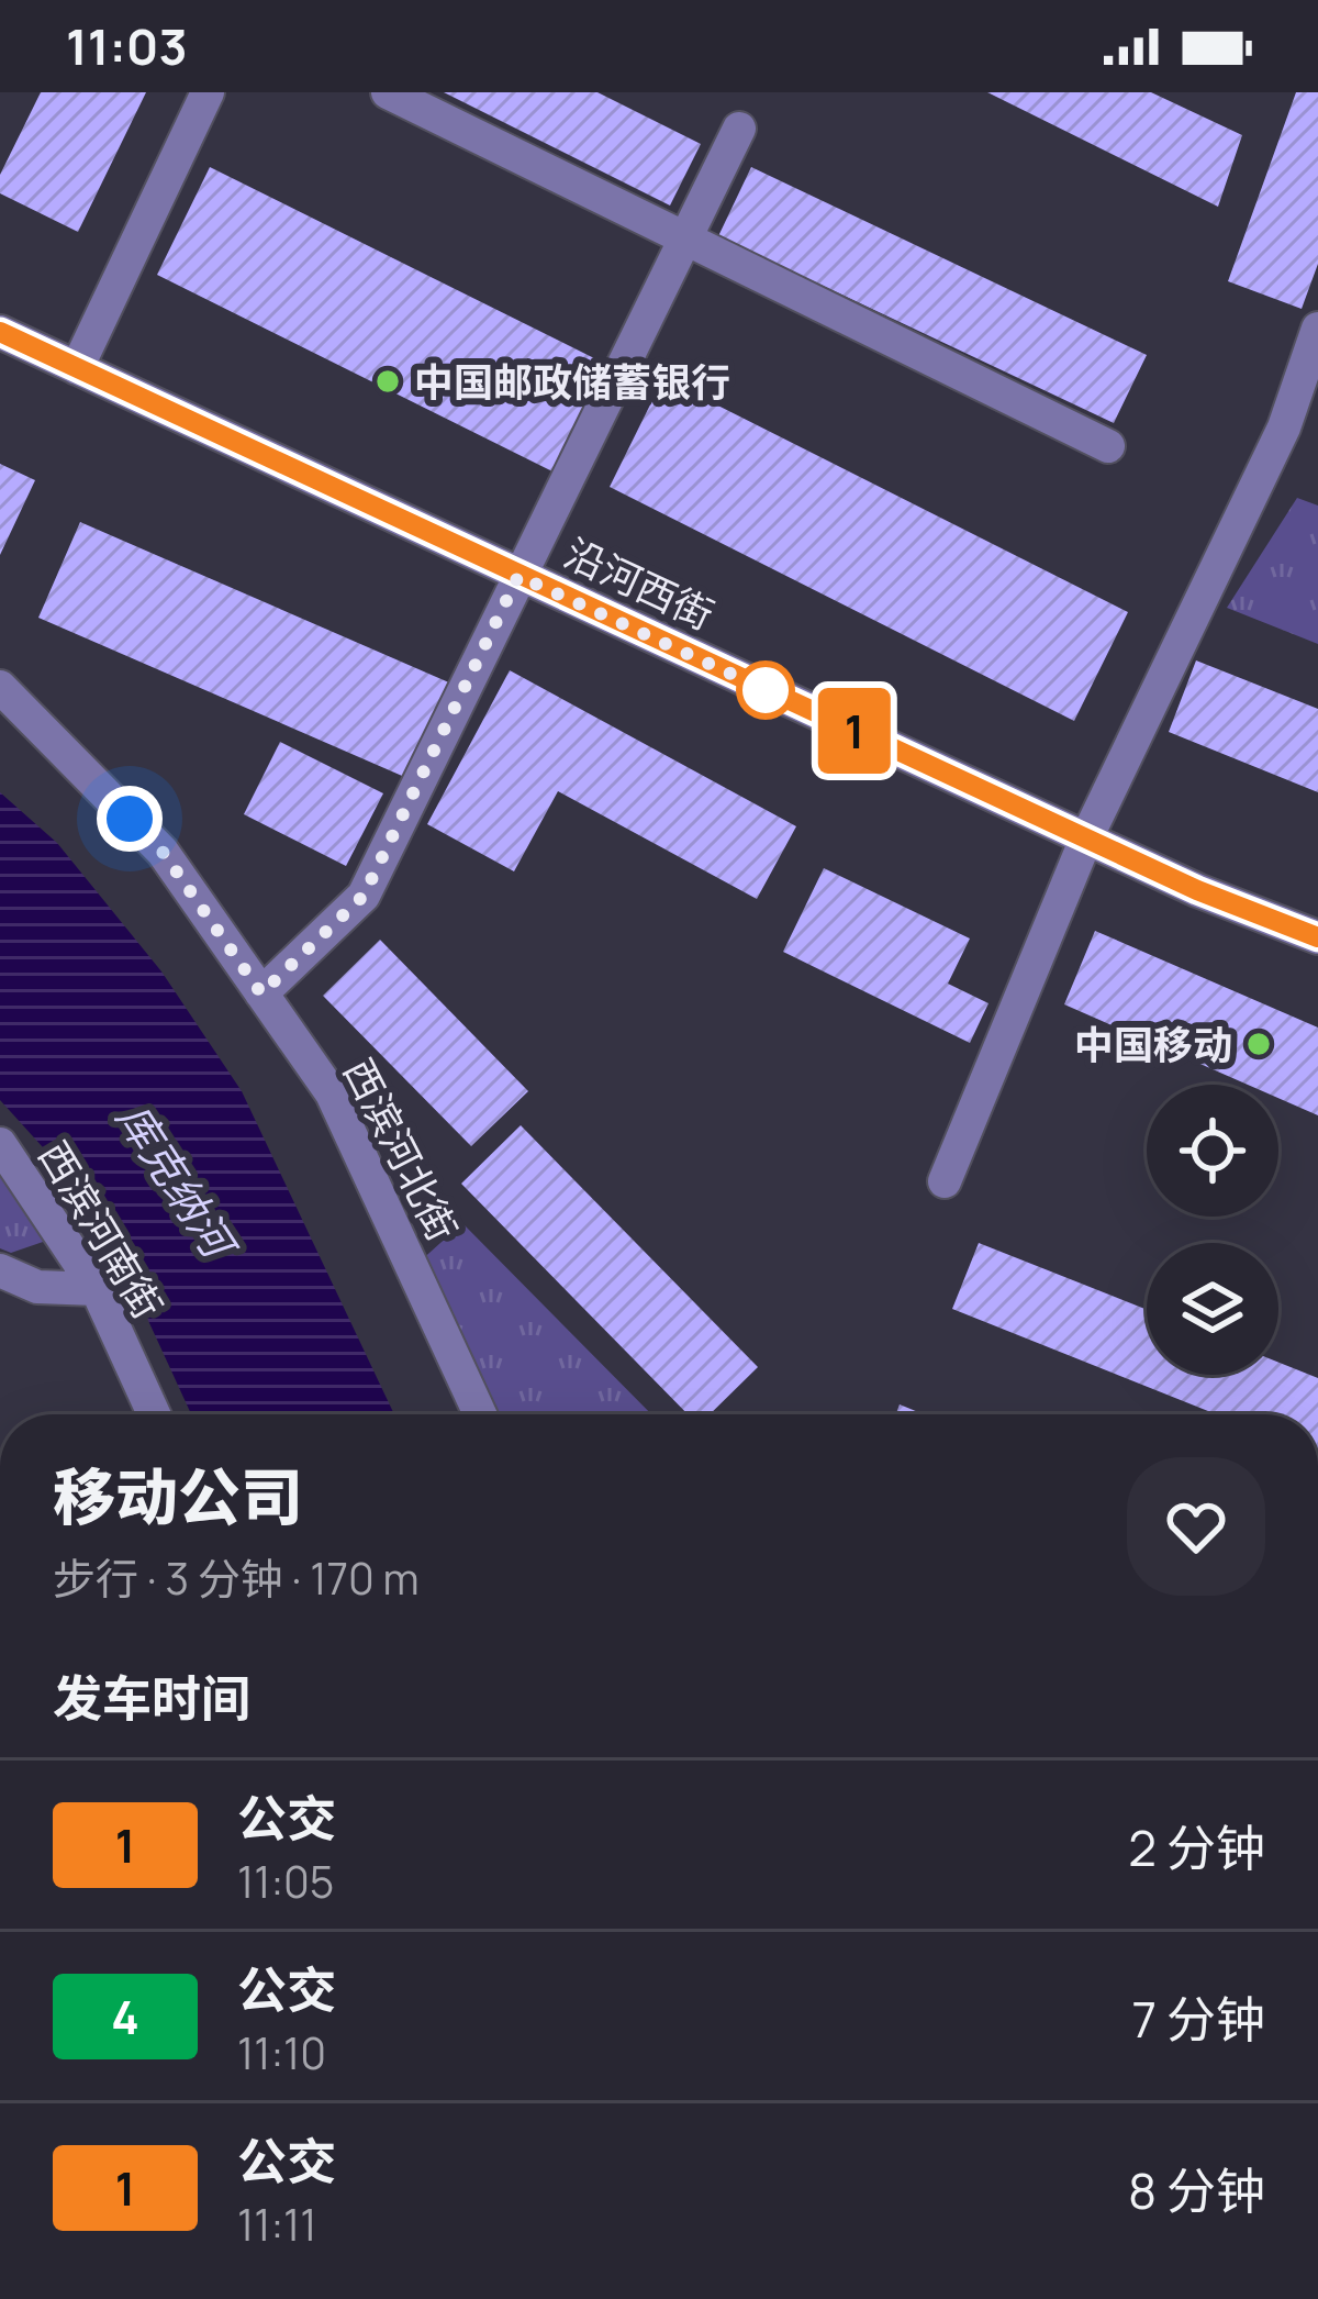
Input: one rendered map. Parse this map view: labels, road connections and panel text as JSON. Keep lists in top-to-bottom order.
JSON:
{
  "streets": {
    "street": ["沿河西街", "西滨河北街", "西滨河南街"]
  },
  "water": ["库克纳河"],
  "places": ["中国邮政储蓄银行", "中国移动"],
  "lines": ["bus line 1"],
  "page": {
    "status": "11:03",
    "on_map": "1",
    "heading": [
      ["移动公司", "步行 · 3 分钟 · 170 m"],
      "发车时间"
    ],
    "list": [
      {
        "mark": "1",
        "name": "公交",
        "note": "11:05",
        "value": "2 分钟"
      },
      {
        "mark": "4",
        "name": "公交",
        "note": "11:10",
        "value": "7 分钟"
      },
      {
        "mark": "1",
        "name": "公交",
        "note": "11:11",
        "value": "8 分钟"
      }
    ]
  }
}
